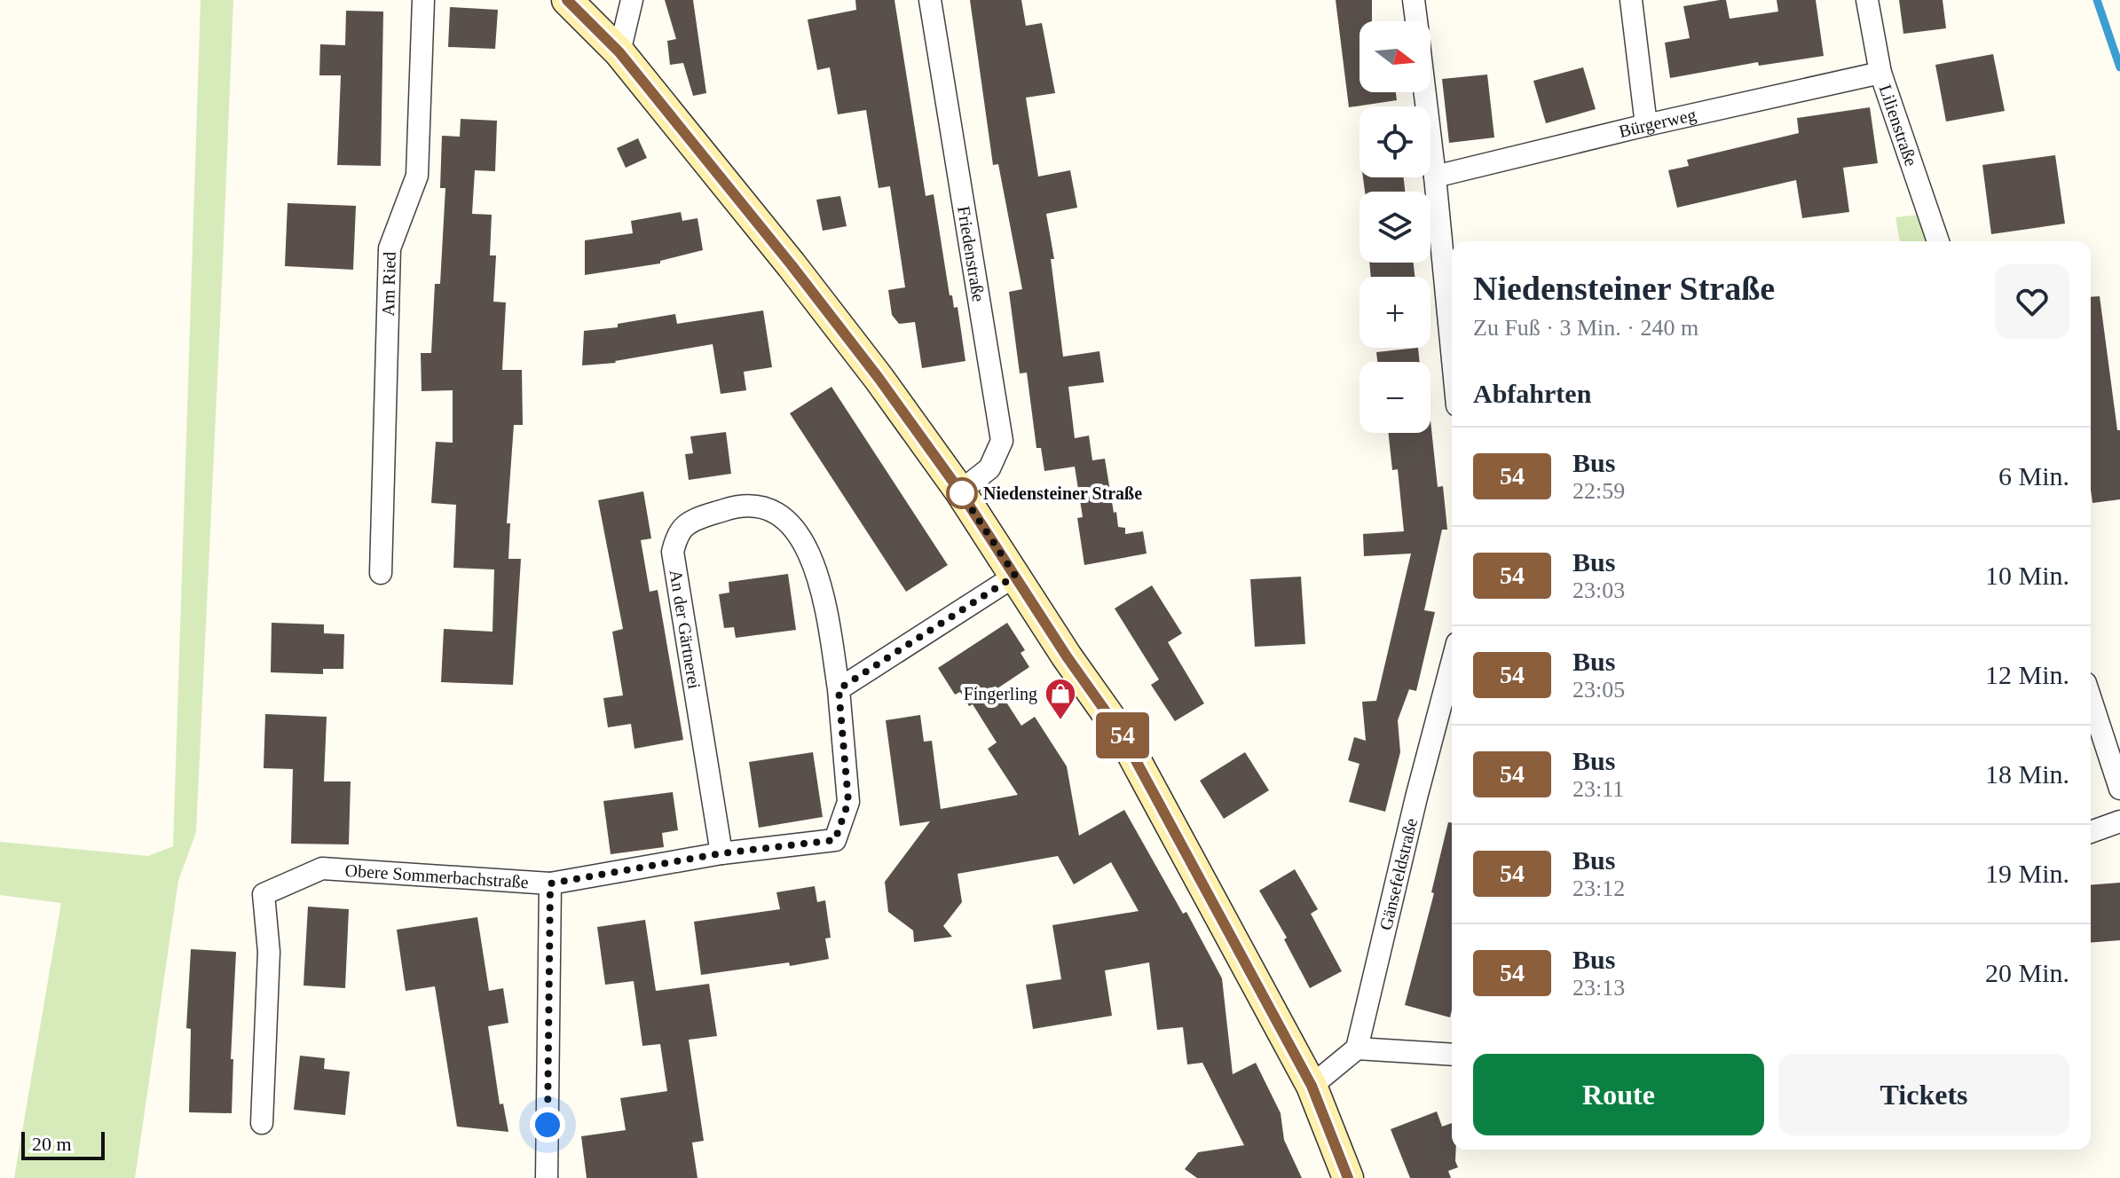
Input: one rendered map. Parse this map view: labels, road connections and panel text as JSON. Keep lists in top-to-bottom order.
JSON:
{
  "streets": {
    "street": [
      "Bürgerweg",
      "Lilienstraße",
      "Friedenstraße",
      "Am Ried",
      "An der Gärtnerei",
      "Gänsefeldstraße",
      "Obere Sommerbachstraße"
    ]
  },
  "crossings": [
    ["Bürgerweg", "Lilienstraße"],
    ["An der Gärtnerei", "Obere Sommerbachstraße"]
  ],
  "places": {
    "other": ["Niedensteiner Straße"],
    "shop": ["Fingerling"]
  },
  "lines": ["bus line 54"],
  "scale_bar": "20 m",
  "north": "right",
  "page": {
    "on_map": "54",
    "map_buttons": ["+", "−"],
    "heading": [
      ["Niedensteiner Straße", "Zu Fuß · 3 Min. · 240 m"],
      "Abfahrten"
    ],
    "list": [
      {
        "mark": "54",
        "name": "Bus",
        "note": "22:59",
        "value": "6 Min."
      },
      {
        "mark": "54",
        "name": "Bus",
        "note": "23:03",
        "value": "10 Min."
      },
      {
        "mark": "54",
        "name": "Bus",
        "note": "23:05",
        "value": "12 Min."
      },
      {
        "mark": "54",
        "name": "Bus",
        "note": "23:11",
        "value": "18 Min."
      },
      {
        "mark": "54",
        "name": "Bus",
        "note": "23:12",
        "value": "19 Min."
      },
      {
        "mark": "54",
        "name": "Bus",
        "note": "23:13",
        "value": "20 Min."
      }
    ],
    "buttons": ["Route", "Tickets"],
    "scale": "20 m"
  }
}
